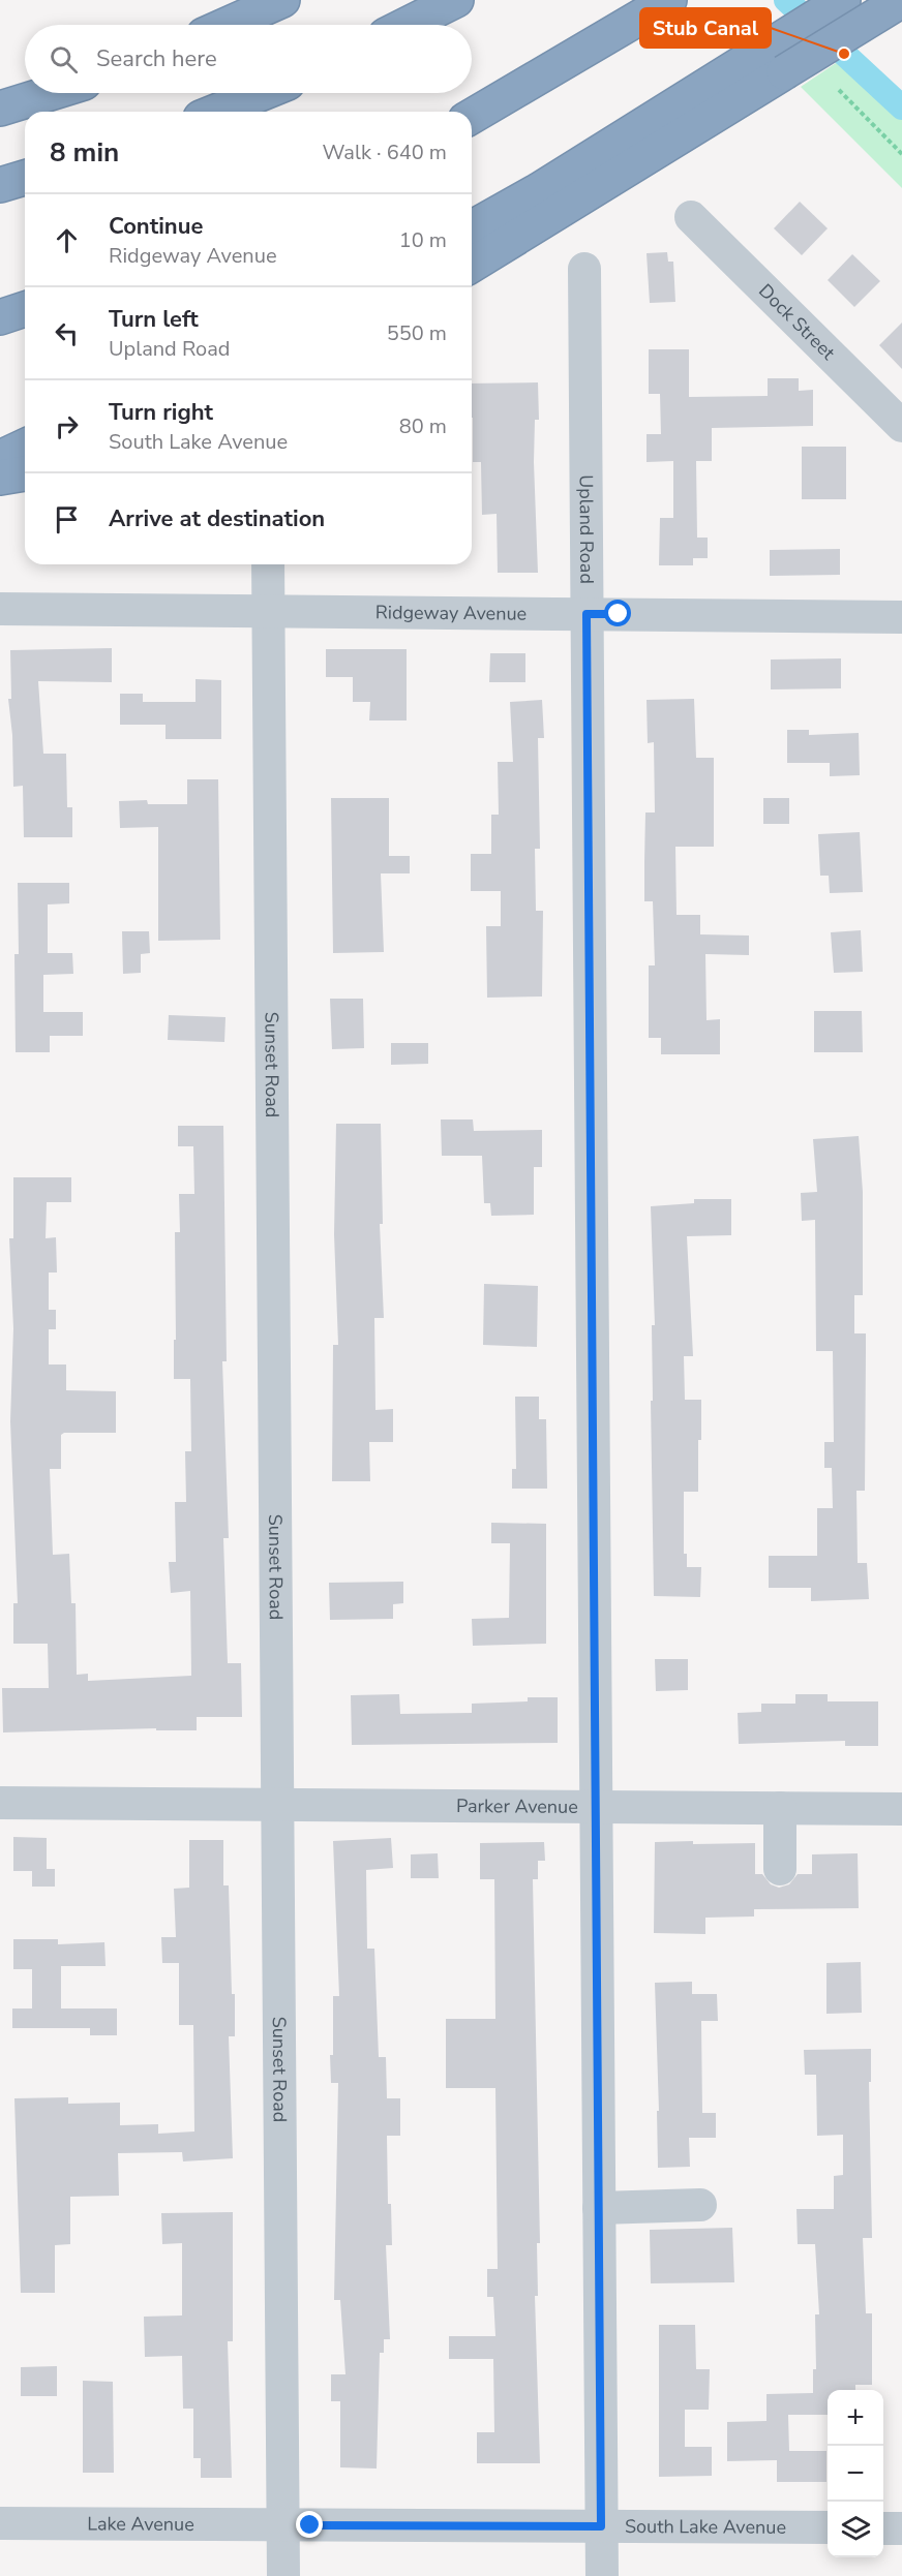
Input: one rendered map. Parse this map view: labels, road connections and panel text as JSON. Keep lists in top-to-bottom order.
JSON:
{
  "streets": {
    "street": [
      "Dock Street",
      "Upland Road",
      "Ridgeway Avenue",
      "Sunset Road",
      "Parker Avenue",
      "Lake Avenue",
      "South Lake Avenue"
    ]
  },
  "crossings": [
    ["Upland Road", "Ridgeway Avenue"],
    ["Upland Road", "Parker Avenue"],
    ["Upland Road", "South Lake Avenue"],
    ["Ridgeway Avenue", "Sunset Road"],
    ["Sunset Road", "Parker Avenue"],
    ["Sunset Road", "Lake Avenue"],
    ["Sunset Road", "South Lake Avenue"],
    ["Lake Avenue", "South Lake Avenue"]
  ],
  "places": ["Stub Canal"],
  "page": {
    "search": "Search here",
    "heading": ["8 min", "Walk · 640 m"],
    "list": [
      ["Continue", "Ridgeway Avenue", "10 m"],
      ["Turn left", "Upland Road", "550 m"],
      ["Turn right", "South Lake Avenue", "80 m"],
      "Arrive at destination"
    ],
    "map_buttons": ["+", "−"]
  }
}
